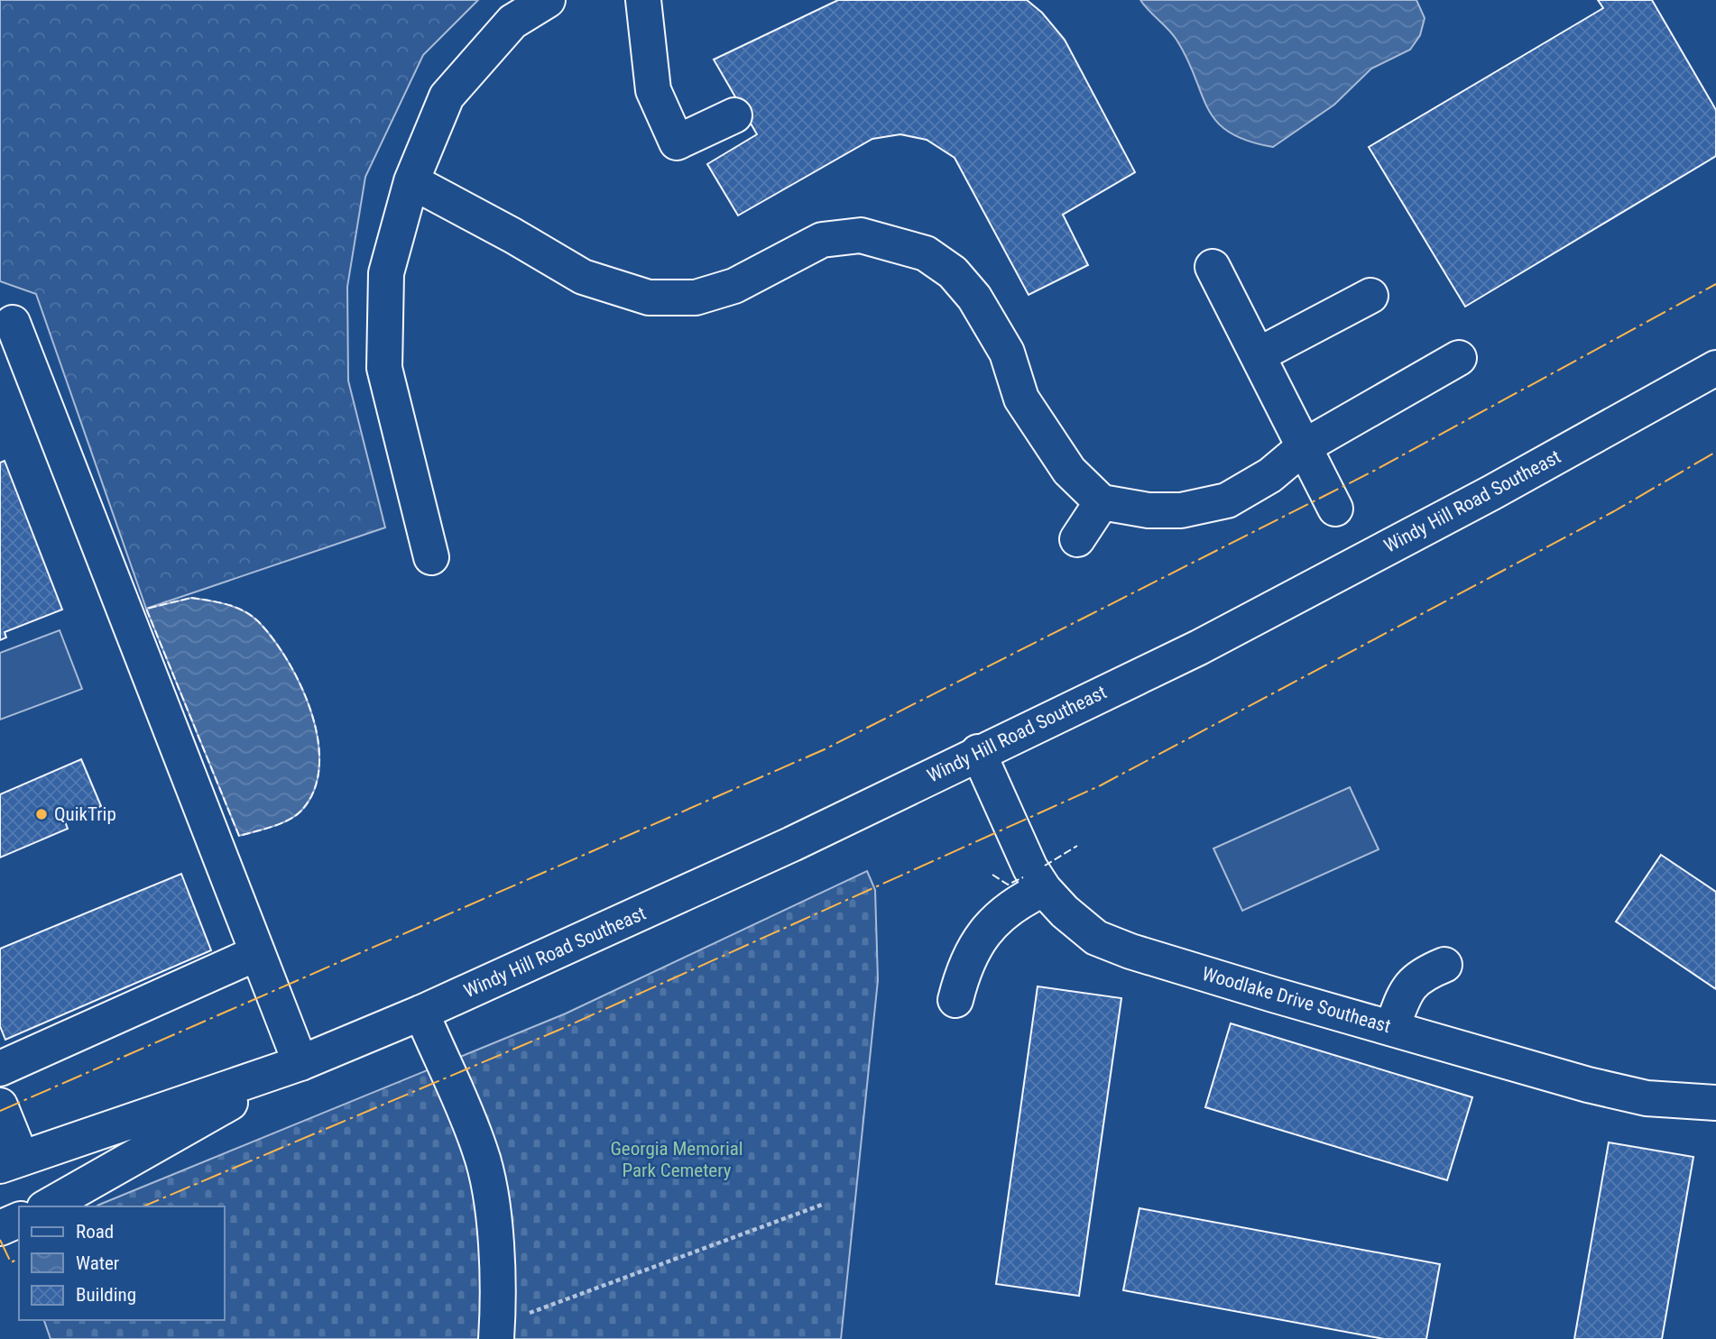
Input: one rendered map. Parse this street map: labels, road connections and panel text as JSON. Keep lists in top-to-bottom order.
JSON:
{
  "streets": {
    "main road": ["Windy Hill Road Southeast", "Woodlake Drive Southeast"]
  },
  "crossings": [
    ["Windy Hill Road Southeast", "Woodlake Drive Southeast"]
  ],
  "parks": ["Georgia Memorial Park Cemetery"],
  "places": ["QuikTrip"],
  "legend": ["Road", "Water", "Building"]
}
